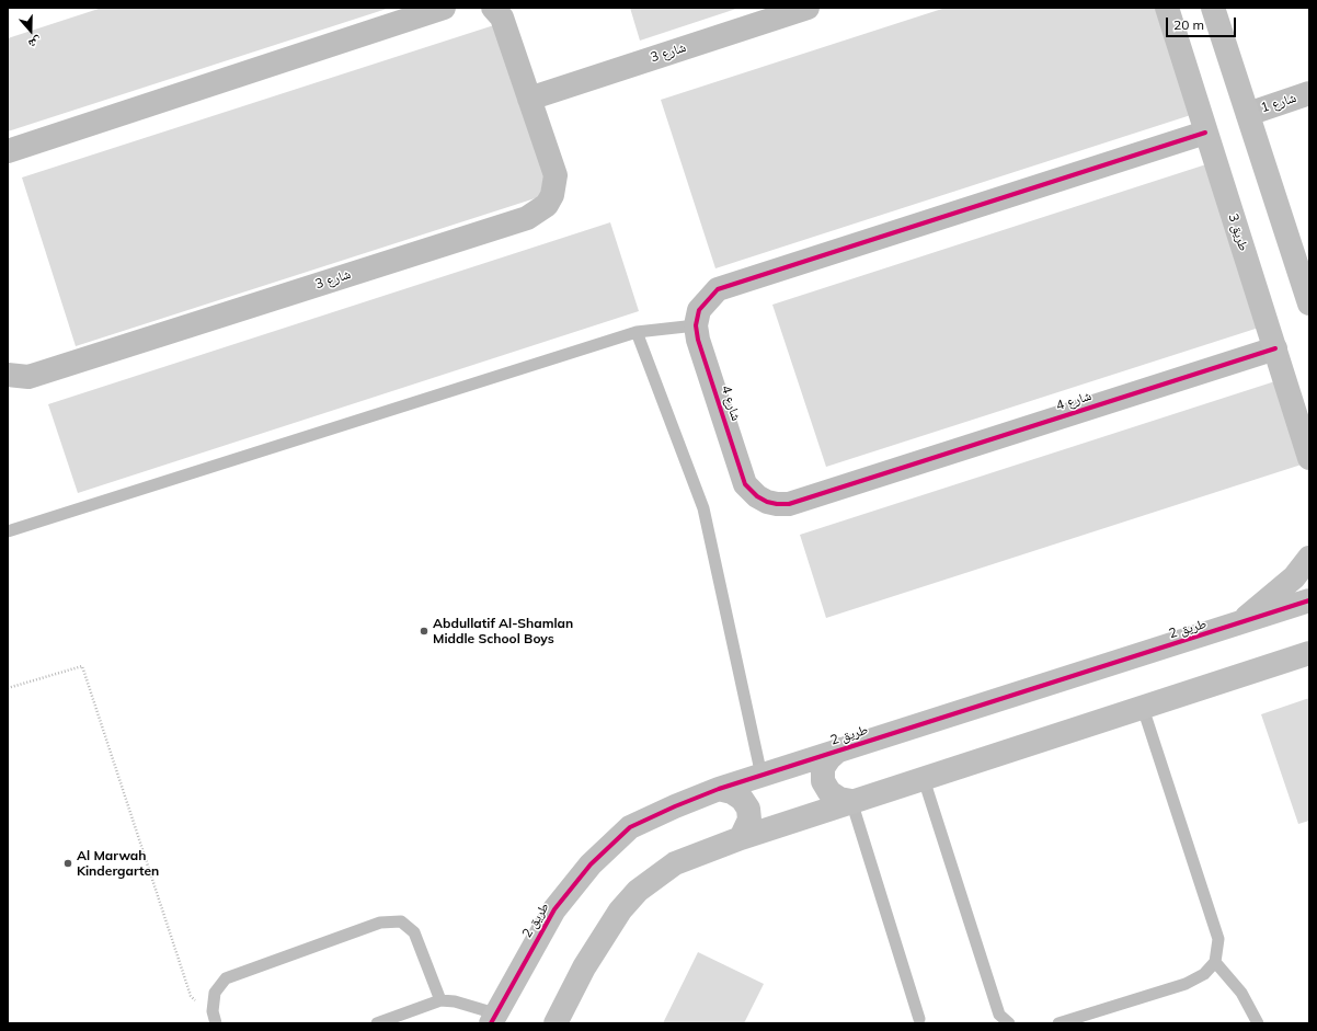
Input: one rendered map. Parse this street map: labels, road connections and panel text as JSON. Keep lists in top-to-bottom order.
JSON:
{
  "streets": {
    "street": [
      "شارع 3",
      "شارع 1",
      "طريق 3",
      "شارع 4",
      "طريق 2"
    ]
  },
  "crossings": [
    ["طريق 3", "شارع 4"]
  ],
  "places": ["Abdullatif Al-Shamlan Middle School Boys", "Al Marwah Kindergarten"],
  "scale_bar": "20 m",
  "north": "bottom"
}
